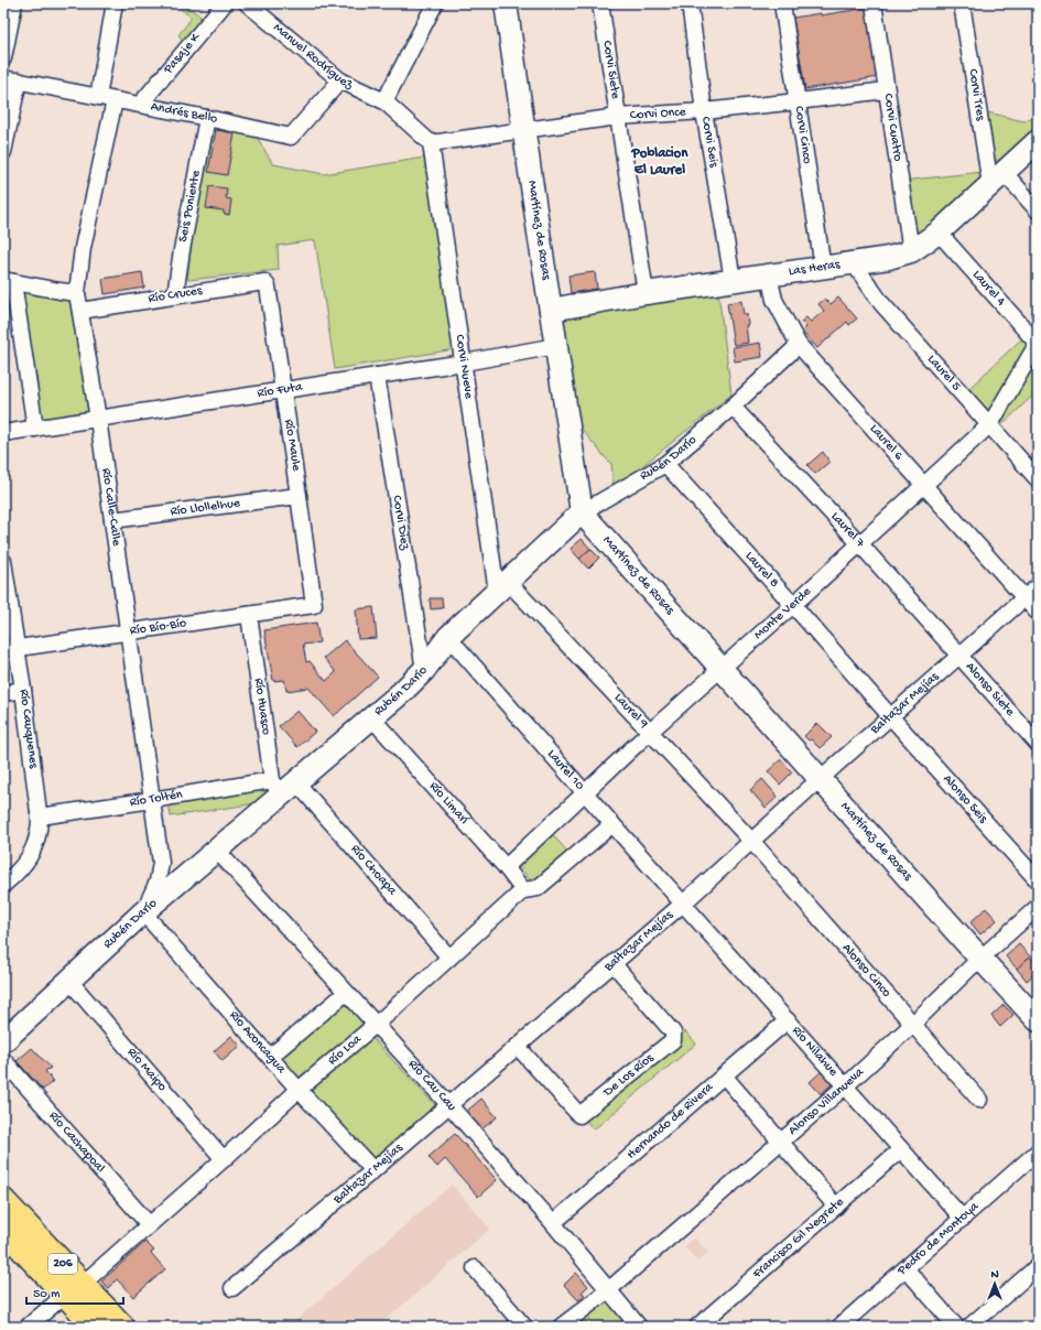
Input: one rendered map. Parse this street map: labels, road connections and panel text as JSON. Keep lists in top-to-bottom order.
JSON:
{
  "streets": {
    "highway": ["206"],
    "street": [
      "Pasaje K",
      "Manuel Rodríguez",
      "Corvi Siete",
      "Corvi Tres",
      "Andrés Bello",
      "Corvi Once",
      "Corvi Cuatro",
      "Corvi Cinco",
      "Corvi Seis",
      "Seis Poniente",
      "Martínez de Rosas",
      "Las Heras",
      "Laurel 4",
      "Río Cruces",
      "Corvi Nueve",
      "Laurel 5",
      "Río Futa",
      "Laurel 6",
      "Río Maule",
      "Rubén Darío",
      "Río Calle-Calle",
      "Río Llollelhue",
      "Corvi Diez",
      "Laurel 7",
      "Laurel 8",
      "Monte Verde",
      "Río Bío-Bío",
      "Alonso Siete",
      "Baltazar Mejías",
      "Río Huasco",
      "Laurel 9",
      "Río Cauquenes",
      "Laurel 10",
      "Río Toltén",
      "Alonso Seis",
      "Río Limarí",
      "Río Choapa",
      "Alonso Cinco",
      "Río Aconcagua",
      "Río Loa",
      "Río Nilahue",
      "Río Maipo",
      "De Los Ríos",
      "Río Cau Cau",
      "Alonso Villanueva",
      "Hernando de Rivera",
      "Río Cachapoal",
      "Francisco Gil Negrete",
      "Pedro de Montoya"
    ]
  },
  "crossings": [
    ["Pasaje K", "Andrés Bello"],
    ["Manuel Rodríguez", "Andrés Bello"],
    ["Manuel Rodríguez", "Corvi Once"],
    ["Manuel Rodríguez", "Corvi Nueve"],
    ["Corvi Siete", "Corvi Once"],
    ["Corvi Siete", "Las Heras"],
    ["Corvi Tres", "Las Heras"],
    ["Andrés Bello", "Seis Poniente"],
    ["Andrés Bello", "Río Calle-Calle"],
    ["Corvi Once", "Corvi Cuatro"],
    ["Corvi Once", "Corvi Cinco"],
    ["Corvi Once", "Corvi Seis"],
    ["Corvi Once", "Martínez de Rosas"],
    ["Corvi Once", "Corvi Nueve"],
    ["Corvi Cuatro", "Las Heras"],
    ["Corvi Cinco", "Las Heras"],
    ["Corvi Seis", "Las Heras"],
    ["Seis Poniente", "Río Cruces"],
    ["Martínez de Rosas", "Las Heras"],
    ["Martínez de Rosas", "Río Futa"],
    ["Martínez de Rosas", "Rubén Darío"],
    ["Martínez de Rosas", "Monte Verde"],
    ["Martínez de Rosas", "Baltazar Mejías"],
    ["Martínez de Rosas", "Alonso Villanueva"],
    ["Las Heras", "Laurel 4"],
    ["Las Heras", "Laurel 5"],
    ["Las Heras", "Laurel 6"],
    ["Laurel 4", "Monte Verde"],
    ["Río Cruces", "Río Maule"],
    ["Río Cruces", "Río Calle-Calle"],
    ["Corvi Nueve", "Río Futa"],
    ["Corvi Nueve", "Rubén Darío"],
    ["Corvi Nueve", "Laurel 9"],
    ["Laurel 5", "Monte Verde"],
    ["Río Futa", "Río Maule"],
    ["Río Futa", "Río Calle-Calle"],
    ["Río Futa", "Corvi Diez"],
    ["Laurel 6", "Rubén Darío"],
    ["Laurel 6", "Monte Verde"],
    ["Laurel 6", "Baltazar Mejías"],
    ["Río Maule", "Río Llollelhue"],
    ["Río Maule", "Río Bío-Bío"],
    ["Rubén Darío", "Río Calle-Calle"],
    ["Rubén Darío", "Corvi Diez"],
    ["Rubén Darío", "Laurel 7"],
    ["Rubén Darío", "Laurel 8"],
    ["Rubén Darío", "Río Huasco"],
    ["Rubén Darío", "Laurel 9"],
    ["Rubén Darío", "Laurel 10"],
    ["Rubén Darío", "Río Toltén"],
    ["Rubén Darío", "Río Limarí"],
    ["Rubén Darío", "Río Choapa"],
    ["Rubén Darío", "Río Aconcagua"],
    ["Rubén Darío", "Río Maipo"],
    ["Rubén Darío", "Río Cau Cau"],
    ["Río Calle-Calle", "Río Llollelhue"],
    ["Río Calle-Calle", "Río Bío-Bío"],
    ["Río Calle-Calle", "Río Toltén"],
    ["Río Calle-Calle", "Río Aconcagua"],
    ["Laurel 7", "Monte Verde"],
    ["Laurel 7", "Alonso Siete"],
    ["Laurel 7", "Baltazar Mejías"],
    ["Laurel 8", "Monte Verde"],
    ["Laurel 8", "Baltazar Mejías"],
    ["Laurel 8", "Alonso Seis"],
    ["Monte Verde", "Laurel 9"],
    ["Monte Verde", "Laurel 10"],
    ["Monte Verde", "Río Limarí"],
    ["Río Bío-Bío", "Río Huasco"],
    ["Río Bío-Bío", "Río Cauquenes"],
    ["Alonso Siete", "Baltazar Mejías"],
    ["Baltazar Mejías", "Laurel 9"],
    ["Baltazar Mejías", "Laurel 10"],
    ["Baltazar Mejías", "Alonso Seis"],
    ["Baltazar Mejías", "Alonso Cinco"],
    ["Baltazar Mejías", "Río Aconcagua"],
    ["Baltazar Mejías", "Río Nilahue"],
    ["Baltazar Mejías", "De Los Ríos"],
    ["Baltazar Mejías", "Río Cau Cau"],
    ["Río Huasco", "Río Toltén"],
    ["Río Huasco", "Río Choapa"],
    ["Laurel 9", "Alonso Cinco"],
    ["Río Cauquenes", "Río Toltén"],
    ["Laurel 10", "Río Loa"],
    ["Laurel 10", "Río Nilahue"],
    ["Río Toltén", "Río Choapa"],
    ["Río Limarí", "Río Loa"],
    ["Río Choapa", "Río Loa"],
    ["Alonso Cinco", "Alonso Villanueva"],
    ["Río Aconcagua", "Río Loa"],
    ["Río Loa", "Río Maipo"],
    ["Río Loa", "Río Cau Cau"],
    ["Río Loa", "Río Cachapoal"],
    ["Río Loa", "206"],
    ["Río Nilahue", "Alonso Villanueva"],
    ["Río Nilahue", "Hernando de Rivera"],
    ["Río Nilahue", "Francisco Gil Negrete"],
    ["Río Nilahue", "Pedro de Montoya"],
    ["Río Cau Cau", "Alonso Villanueva"],
    ["Río Cau Cau", "Hernando de Rivera"]
  ],
  "districts": ["Poblacion El Laurel"],
  "scale_bar": "50 m",
  "north": "top"
}
